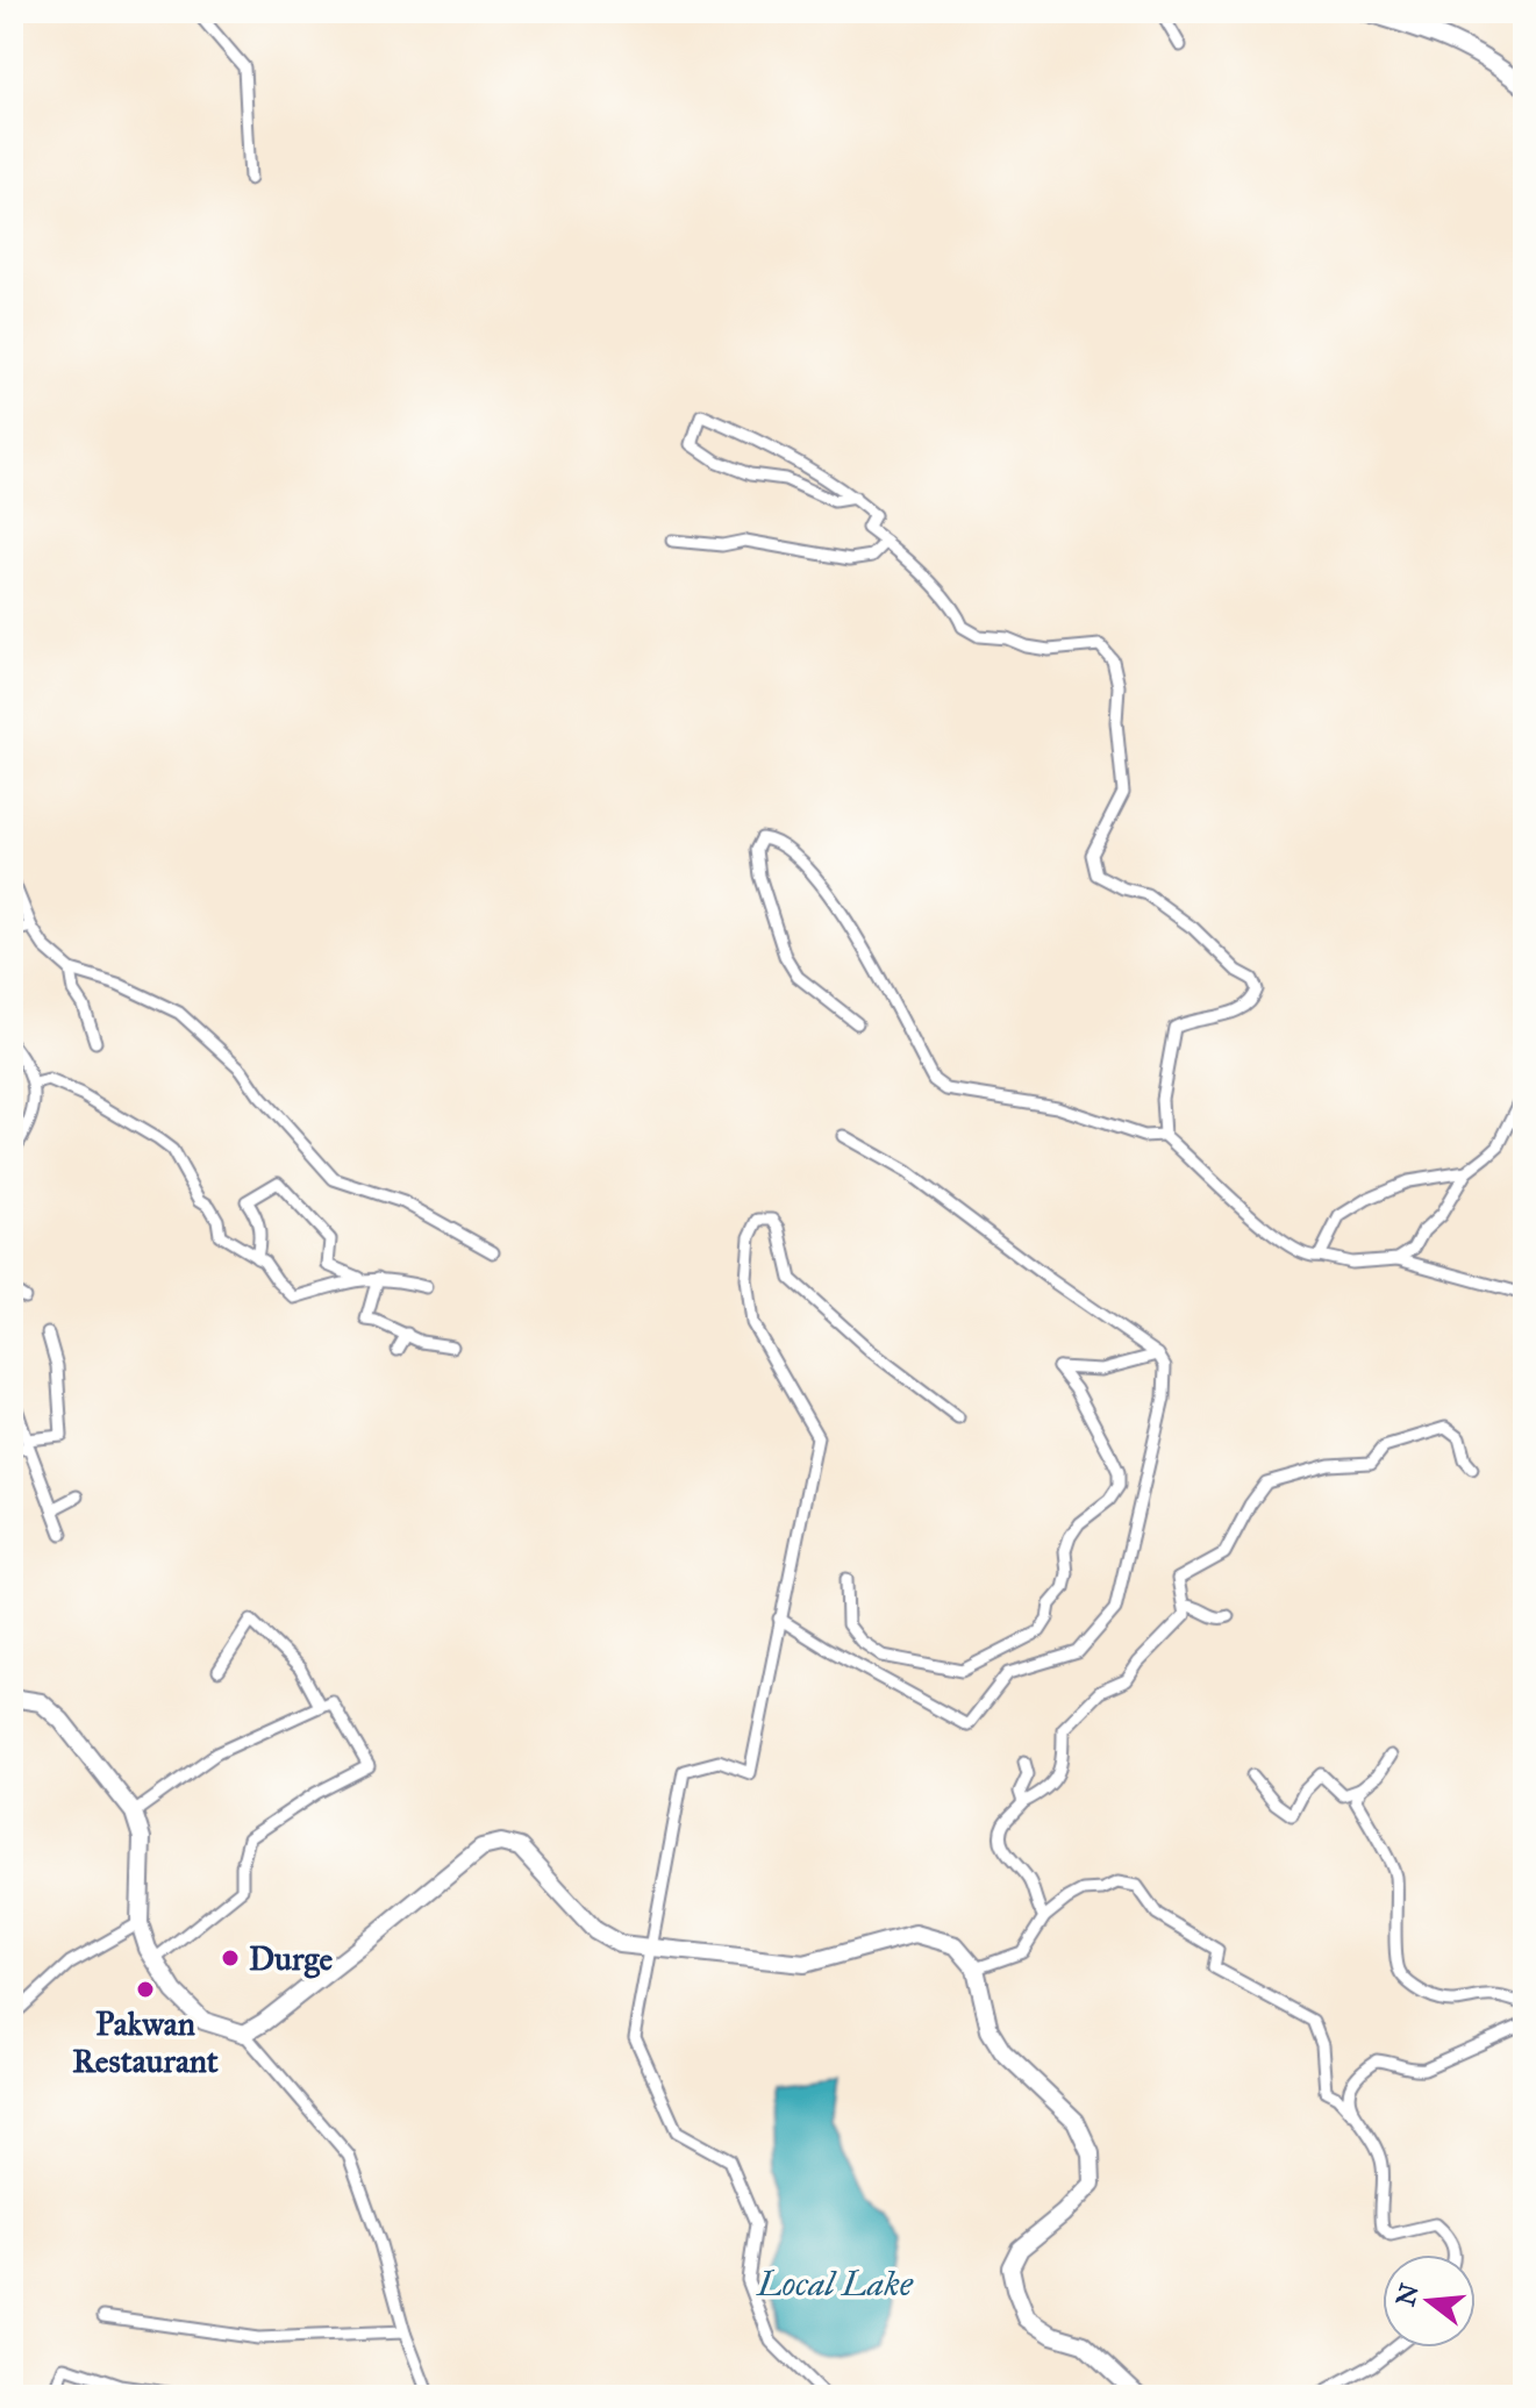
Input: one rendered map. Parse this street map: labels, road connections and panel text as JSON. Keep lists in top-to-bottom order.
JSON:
{
  "water": ["Local Lake"],
  "places": ["Durge", "Pakwan Restaurant"],
  "north": "left"
}
